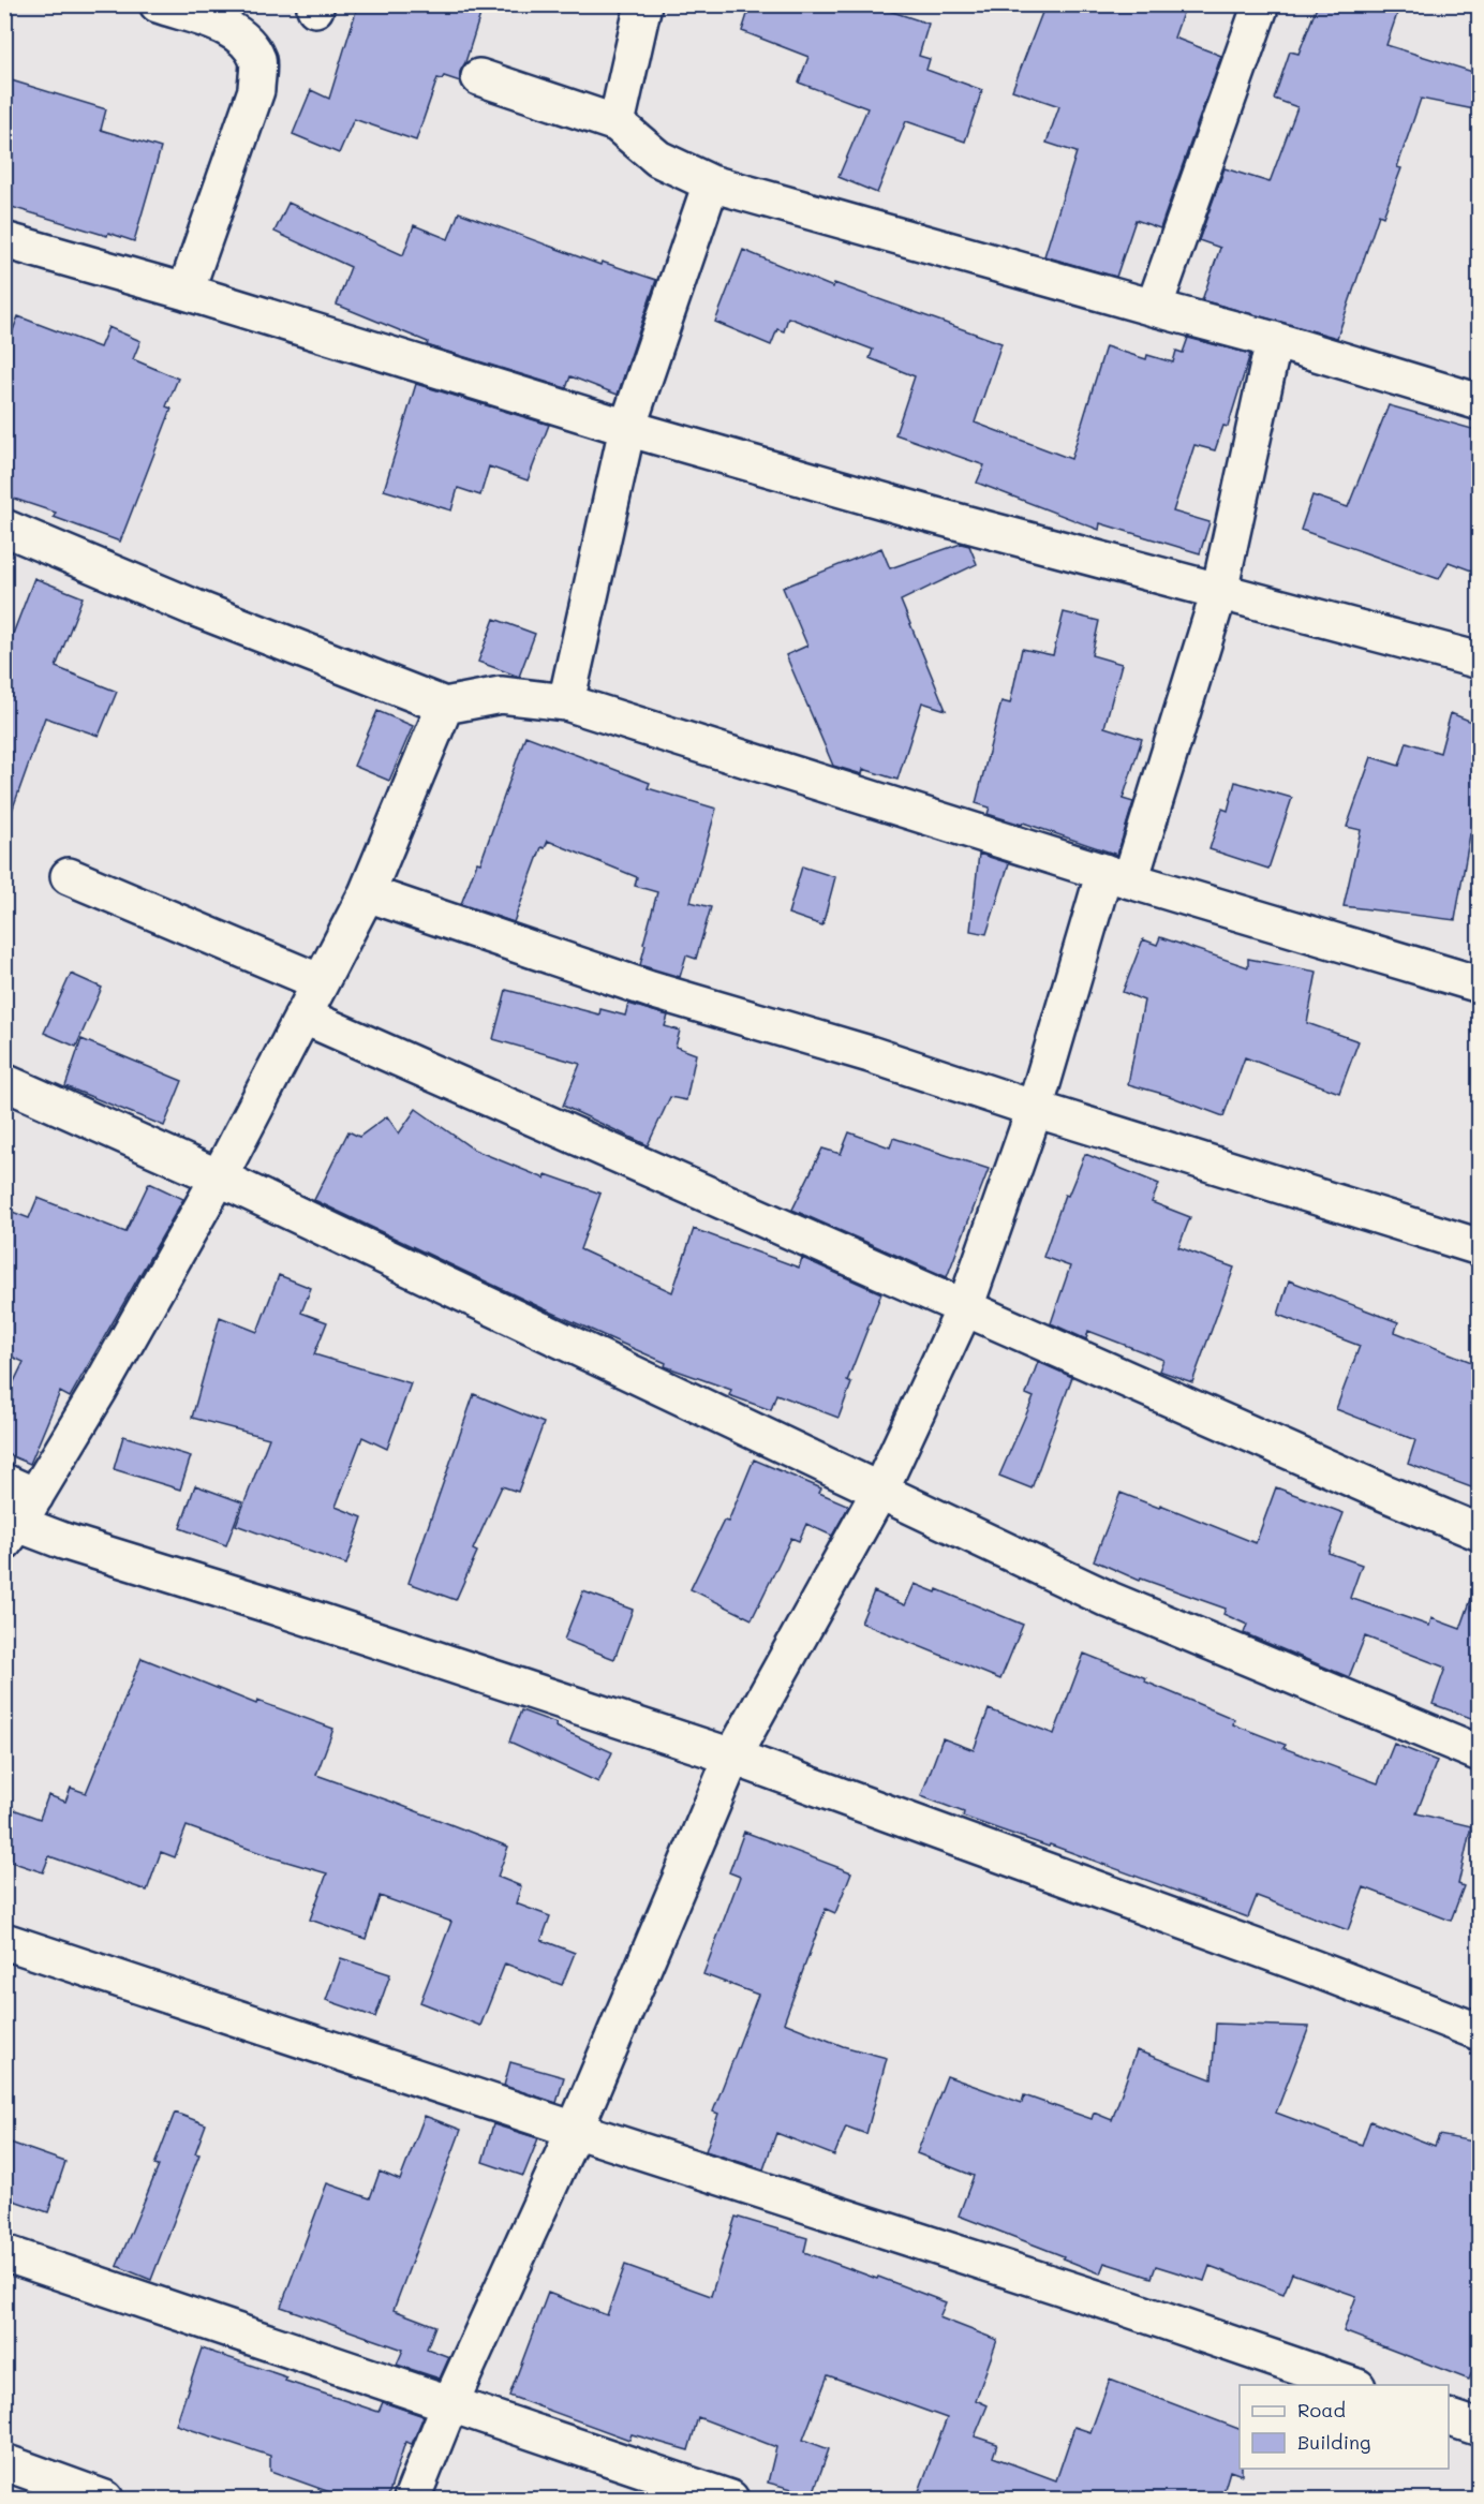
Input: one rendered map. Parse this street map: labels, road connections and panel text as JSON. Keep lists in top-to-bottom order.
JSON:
{
  "legend": ["Road", "Building"]
}
